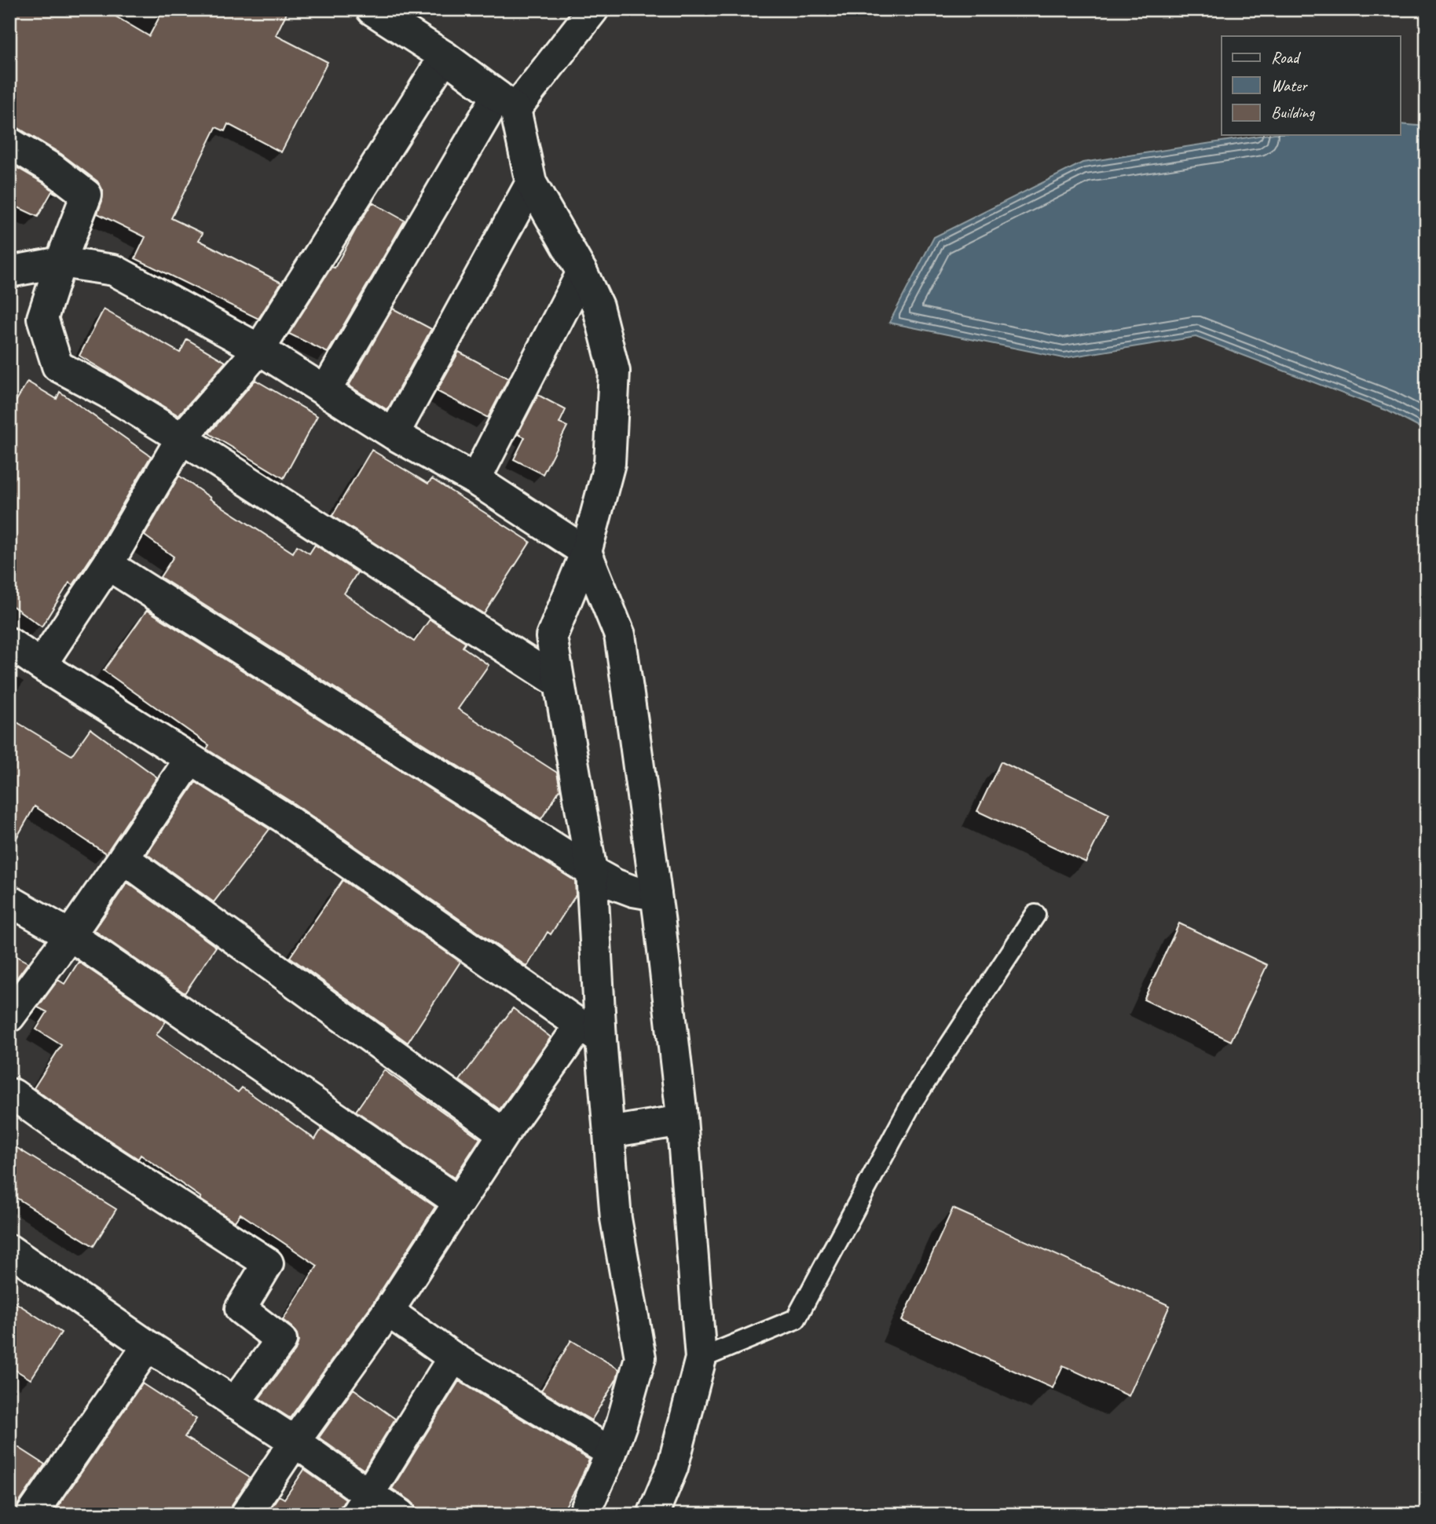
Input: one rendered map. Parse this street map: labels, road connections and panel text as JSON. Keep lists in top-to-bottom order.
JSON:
{
  "legend": ["Road", "Water", "Building"]
}
